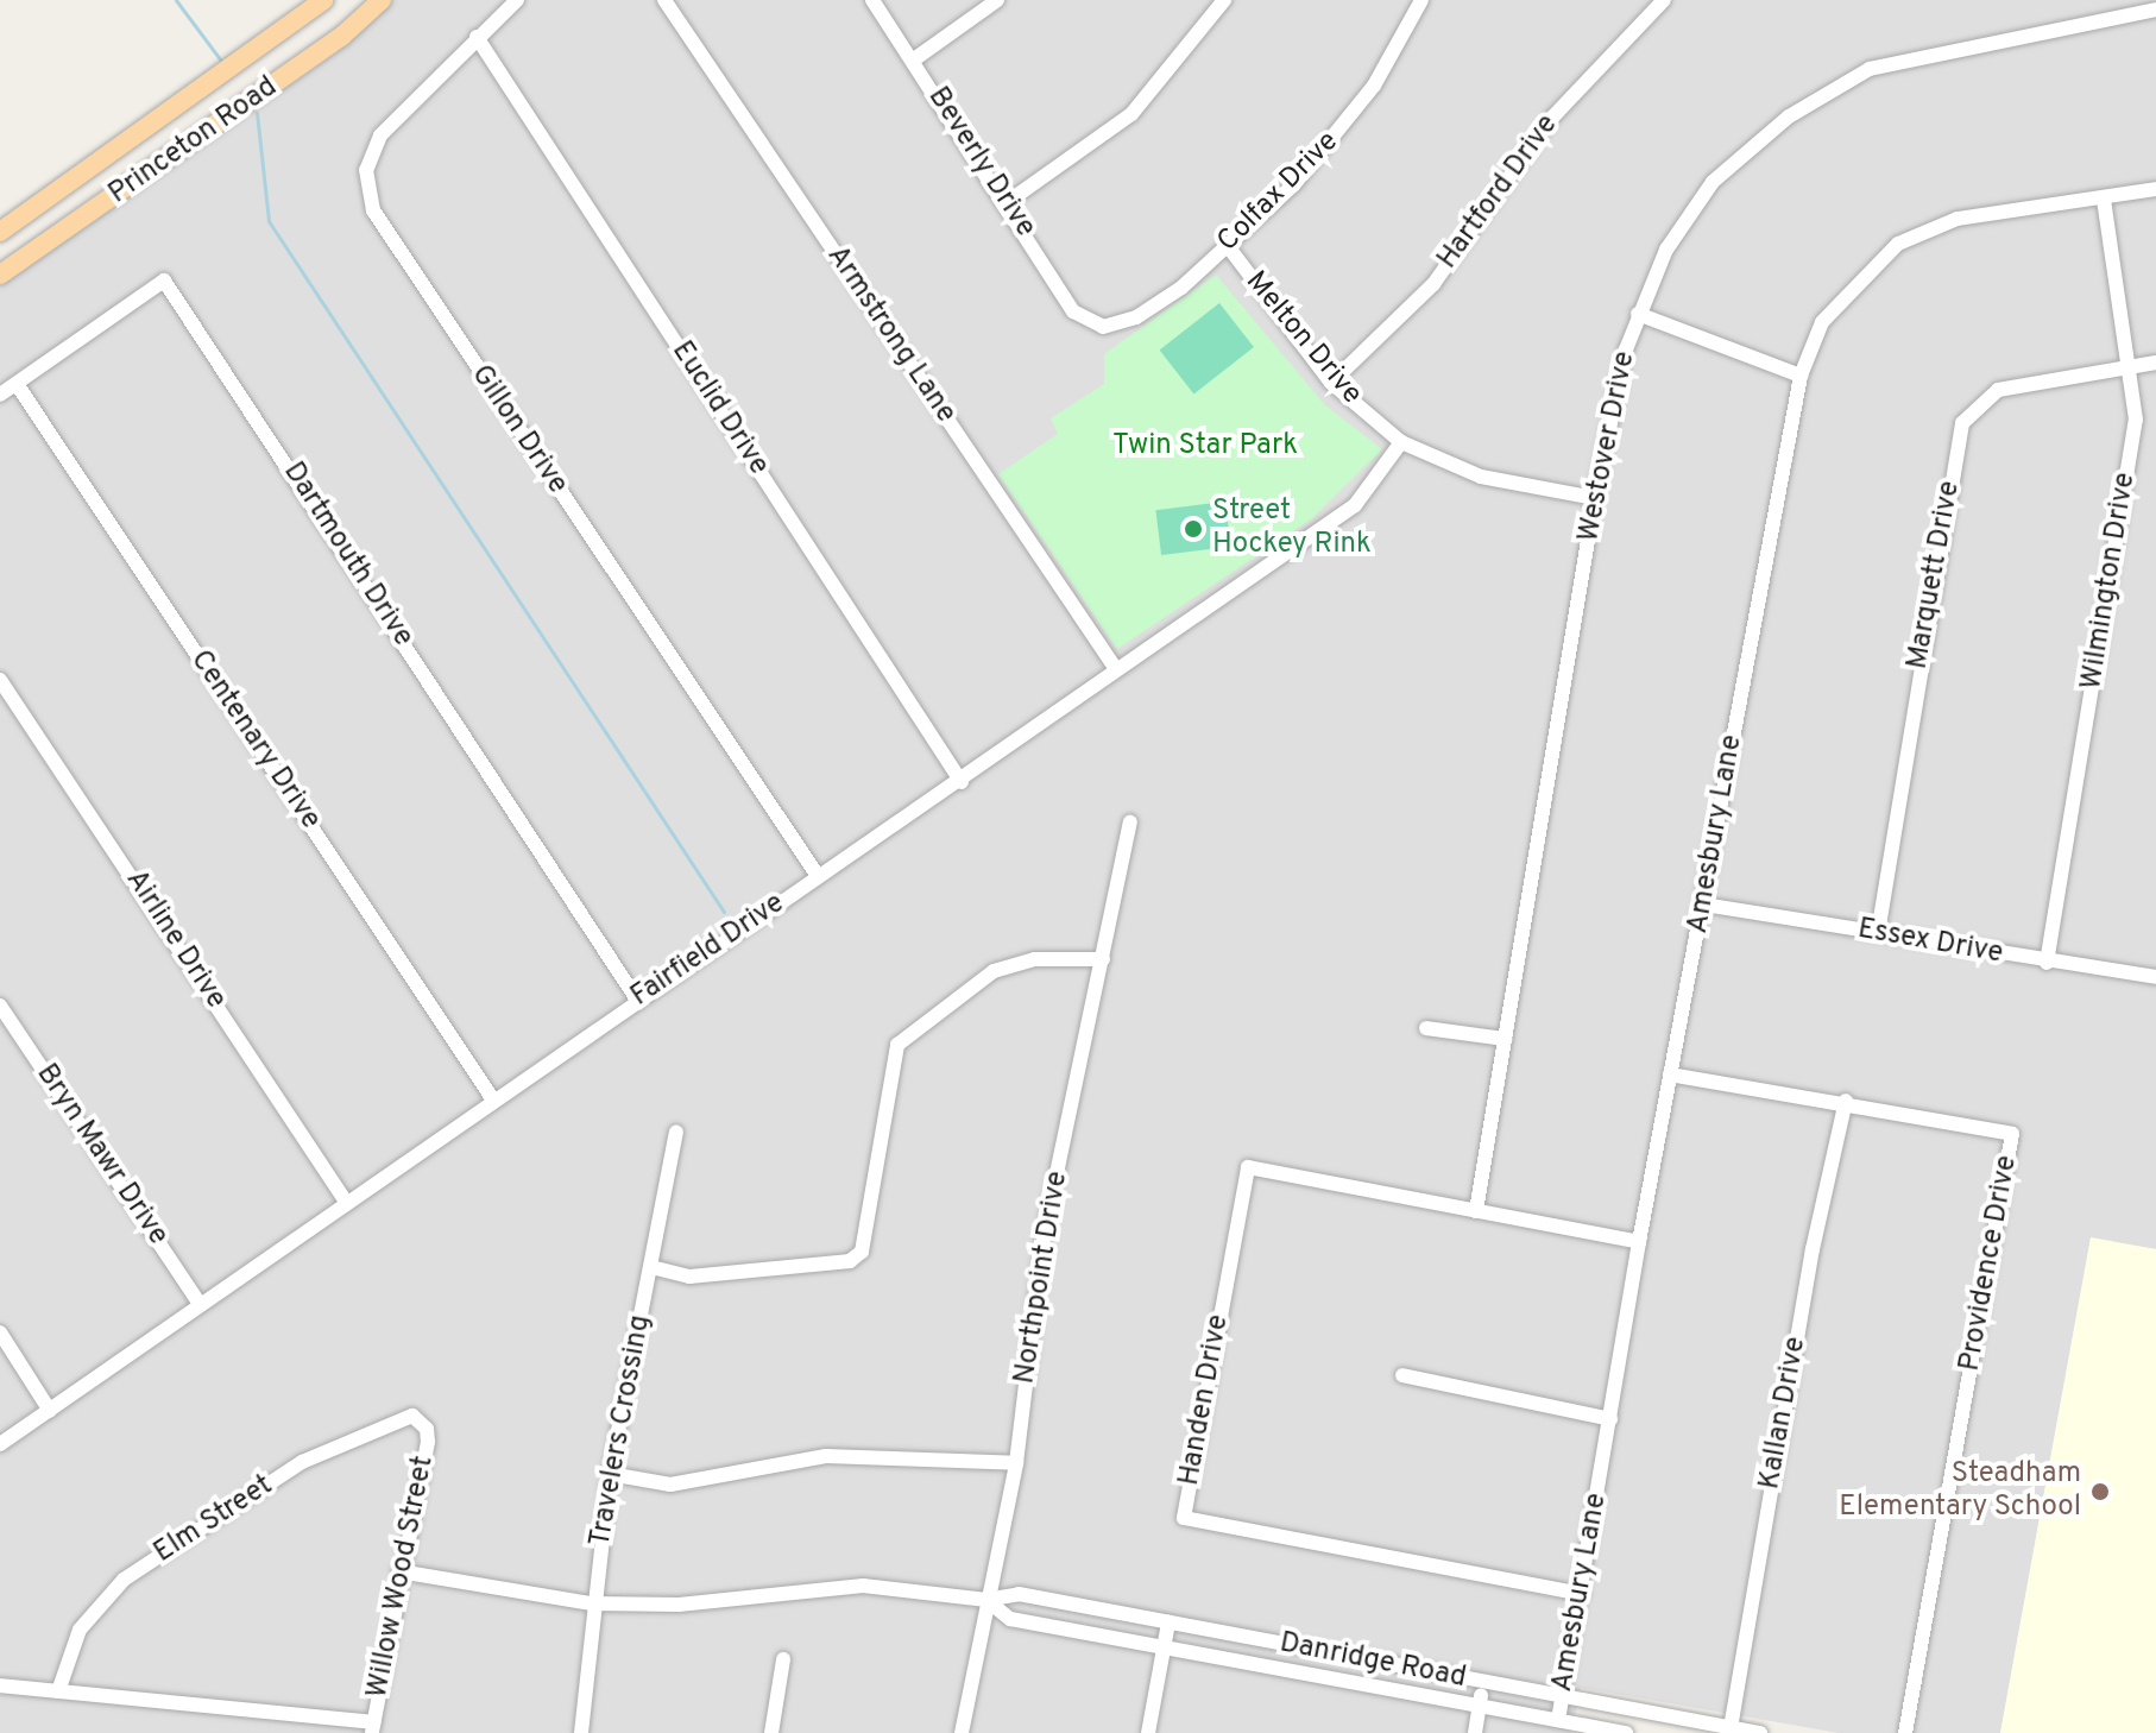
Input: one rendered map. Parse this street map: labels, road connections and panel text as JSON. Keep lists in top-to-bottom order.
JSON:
{
  "streets": {
    "main road": ["Princeton Road"],
    "street": [
      "Beverly Drive",
      "Colfax Drive",
      "Hartford Drive",
      "Armstrong Lane",
      "Melton Drive",
      "Euclid Drive",
      "Gillon Drive",
      "Westover Drive",
      "Dartmouth Drive",
      "Marquett Drive",
      "Wilmington Drive",
      "Centenary Drive",
      "Amesbury Lane",
      "Airline Drive",
      "Essex Drive",
      "Fairfield Drive",
      "Bryn Mawr Drive",
      "Providence Drive",
      "Northpoint Drive",
      "Handen Drive",
      "Kallan Drive",
      "Travelers Crossing",
      "Elm Street",
      "Willow Wood Street",
      "Danridge Road"
    ]
  },
  "crossings": [
    ["Beverly Drive", "Colfax Drive"],
    ["Colfax Drive", "Melton Drive"],
    ["Hartford Drive", "Melton Drive"],
    ["Armstrong Lane", "Fairfield Drive"],
    ["Melton Drive", "Westover Drive"],
    ["Melton Drive", "Fairfield Drive"],
    ["Euclid Drive", "Gillon Drive"],
    ["Euclid Drive", "Fairfield Drive"],
    ["Gillon Drive", "Fairfield Drive"],
    ["Westover Drive", "Handen Drive"],
    ["Dartmouth Drive", "Centenary Drive"],
    ["Dartmouth Drive", "Fairfield Drive"],
    ["Marquett Drive", "Wilmington Drive"],
    ["Marquett Drive", "Essex Drive"],
    ["Wilmington Drive", "Amesbury Lane"],
    ["Wilmington Drive", "Essex Drive"],
    ["Centenary Drive", "Fairfield Drive"],
    ["Amesbury Lane", "Essex Drive"],
    ["Amesbury Lane", "Providence Drive"],
    ["Amesbury Lane", "Handen Drive"],
    ["Amesbury Lane", "Danridge Road"],
    ["Airline Drive", "Fairfield Drive"],
    ["Fairfield Drive", "Bryn Mawr Drive"],
    ["Providence Drive", "Kallan Drive"],
    ["Northpoint Drive", "Danridge Road"],
    ["Kallan Drive", "Danridge Road"],
    ["Travelers Crossing", "Danridge Road"],
    ["Elm Street", "Willow Wood Street"],
    ["Willow Wood Street", "Danridge Road"]
  ],
  "parks": ["Twin Star Park"],
  "places": ["Street Hockey Rink", "Steadham Elementary School"]
}
